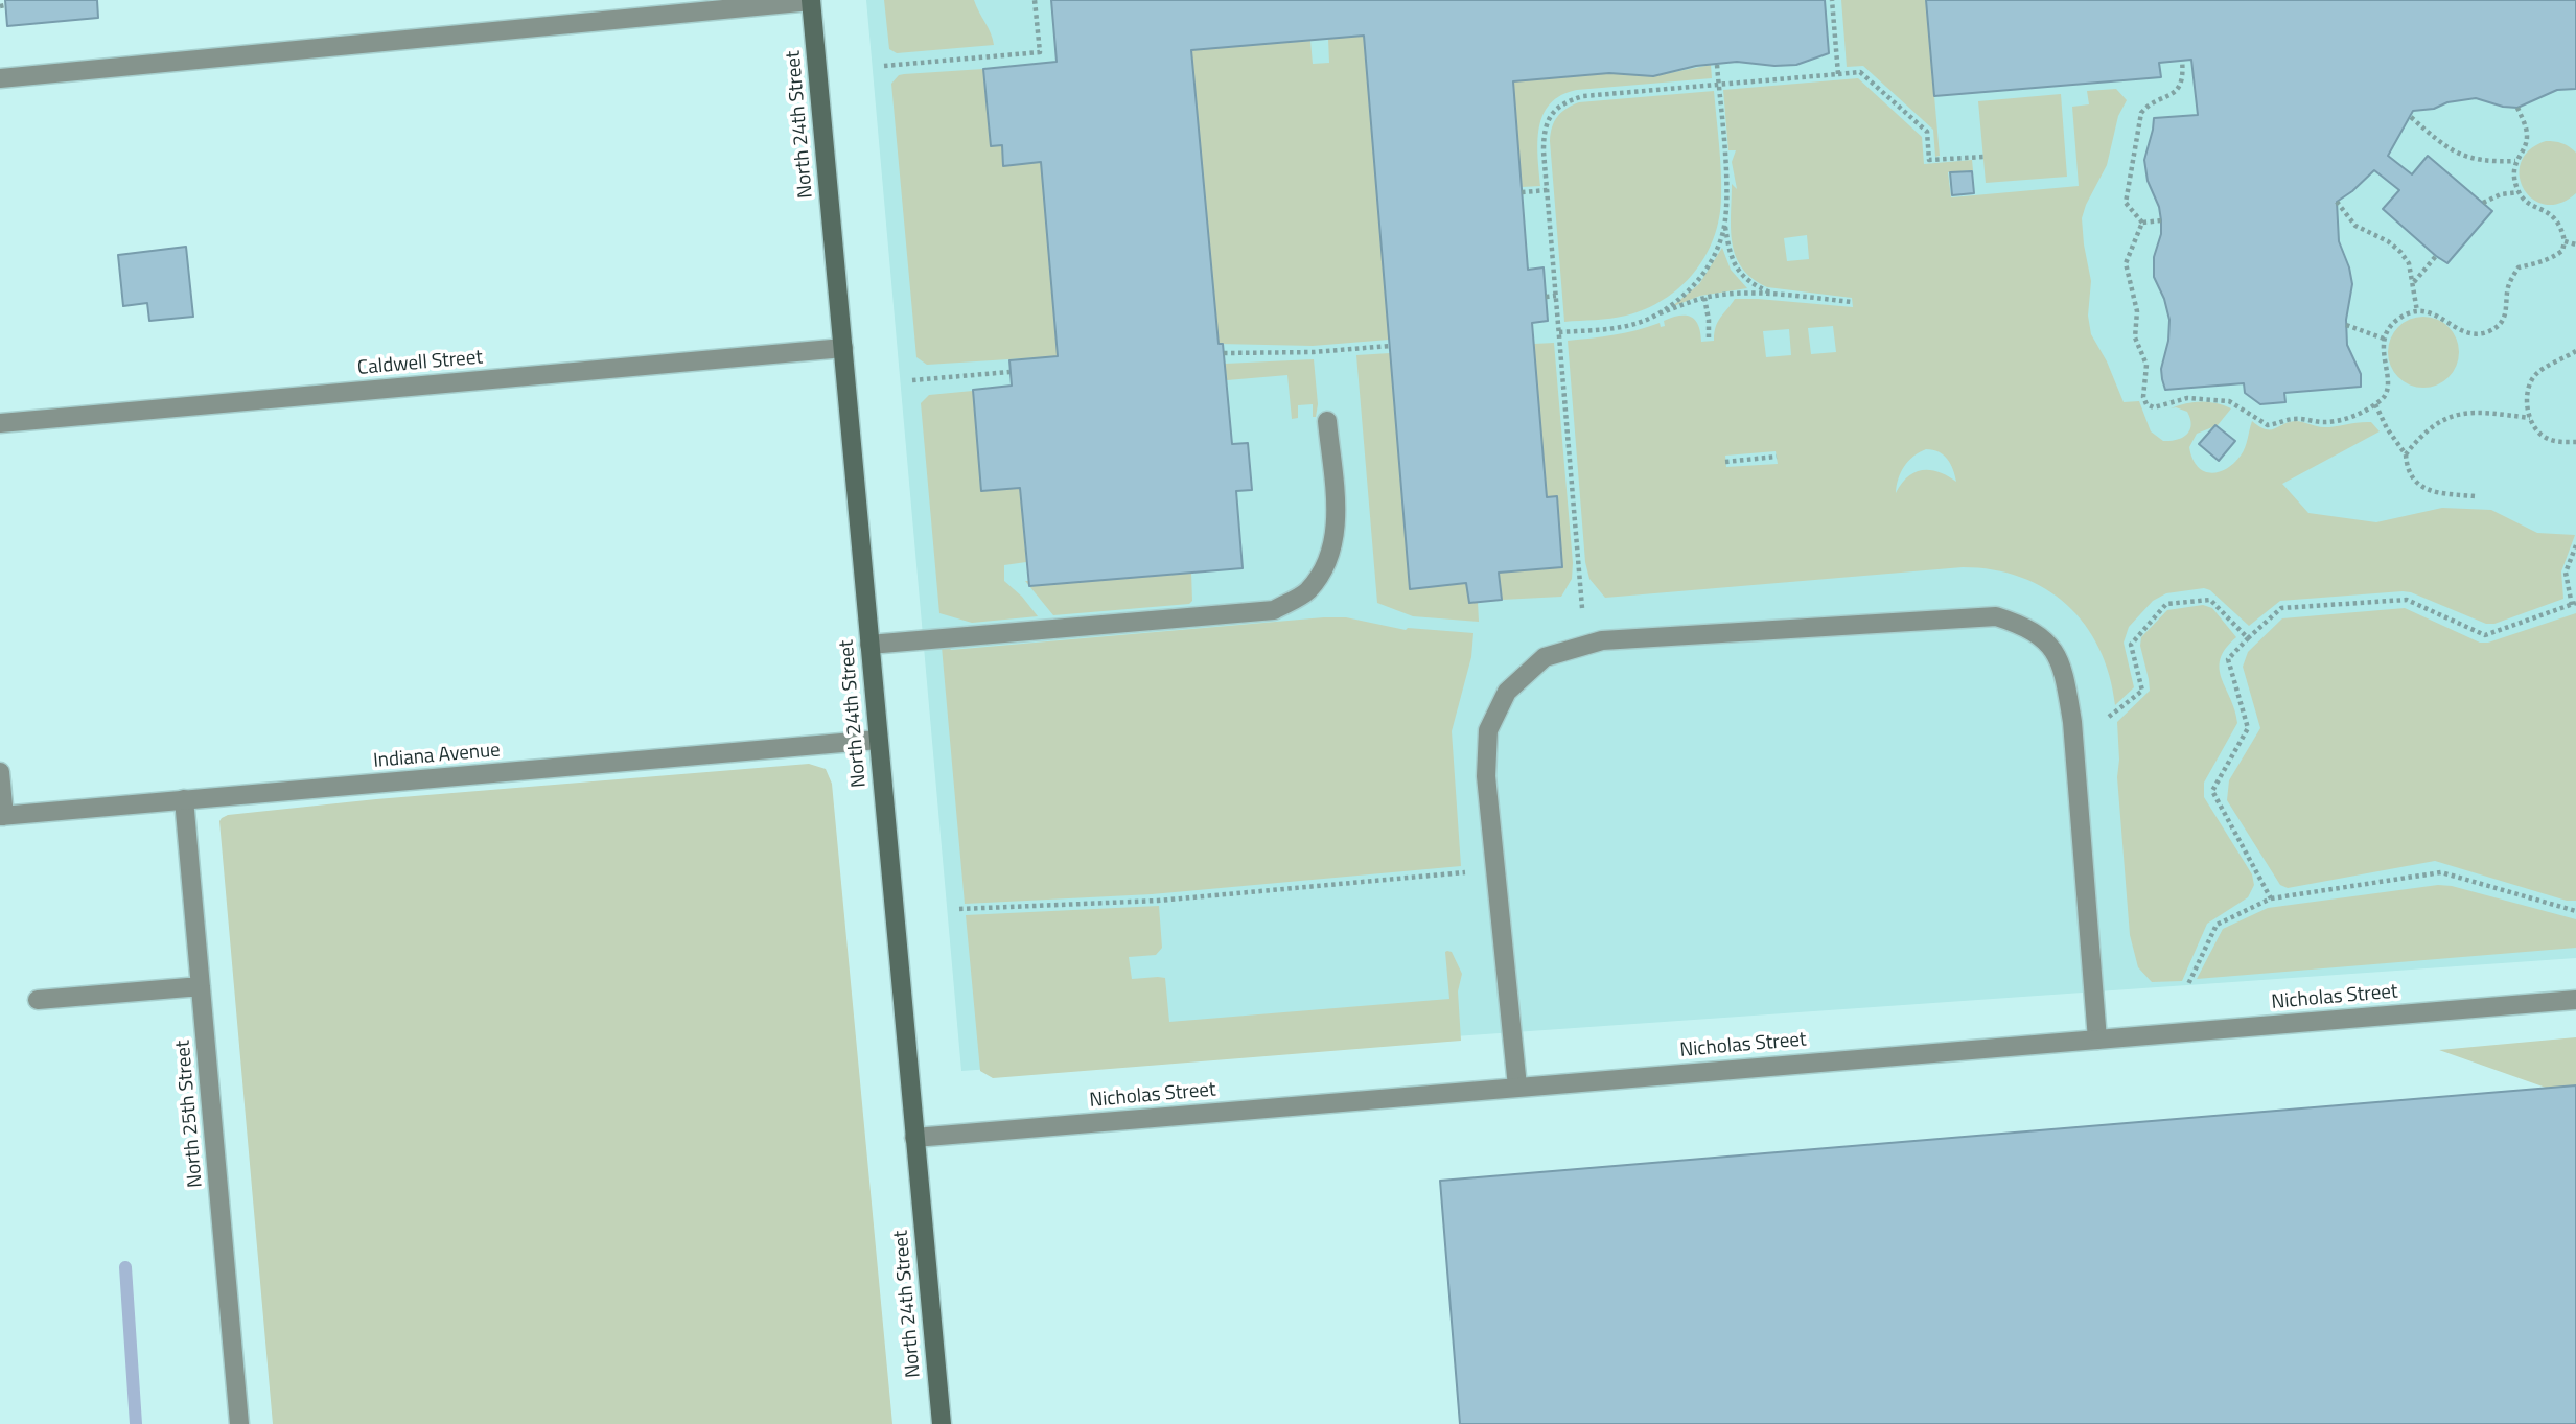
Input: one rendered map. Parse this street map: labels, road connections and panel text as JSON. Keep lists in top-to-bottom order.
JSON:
{
  "streets": {
    "main road": ["North 24th Street"],
    "street": [
      "Caldwell Street",
      "Indiana Avenue",
      "Nicholas Street",
      "North 25th Street"
    ]
  },
  "crossings": [
    ["North 24th Street", "Caldwell Street"],
    ["North 24th Street", "Indiana Avenue"],
    ["North 24th Street", "Nicholas Street"],
    ["Indiana Avenue", "North 25th Street"]
  ]
}
